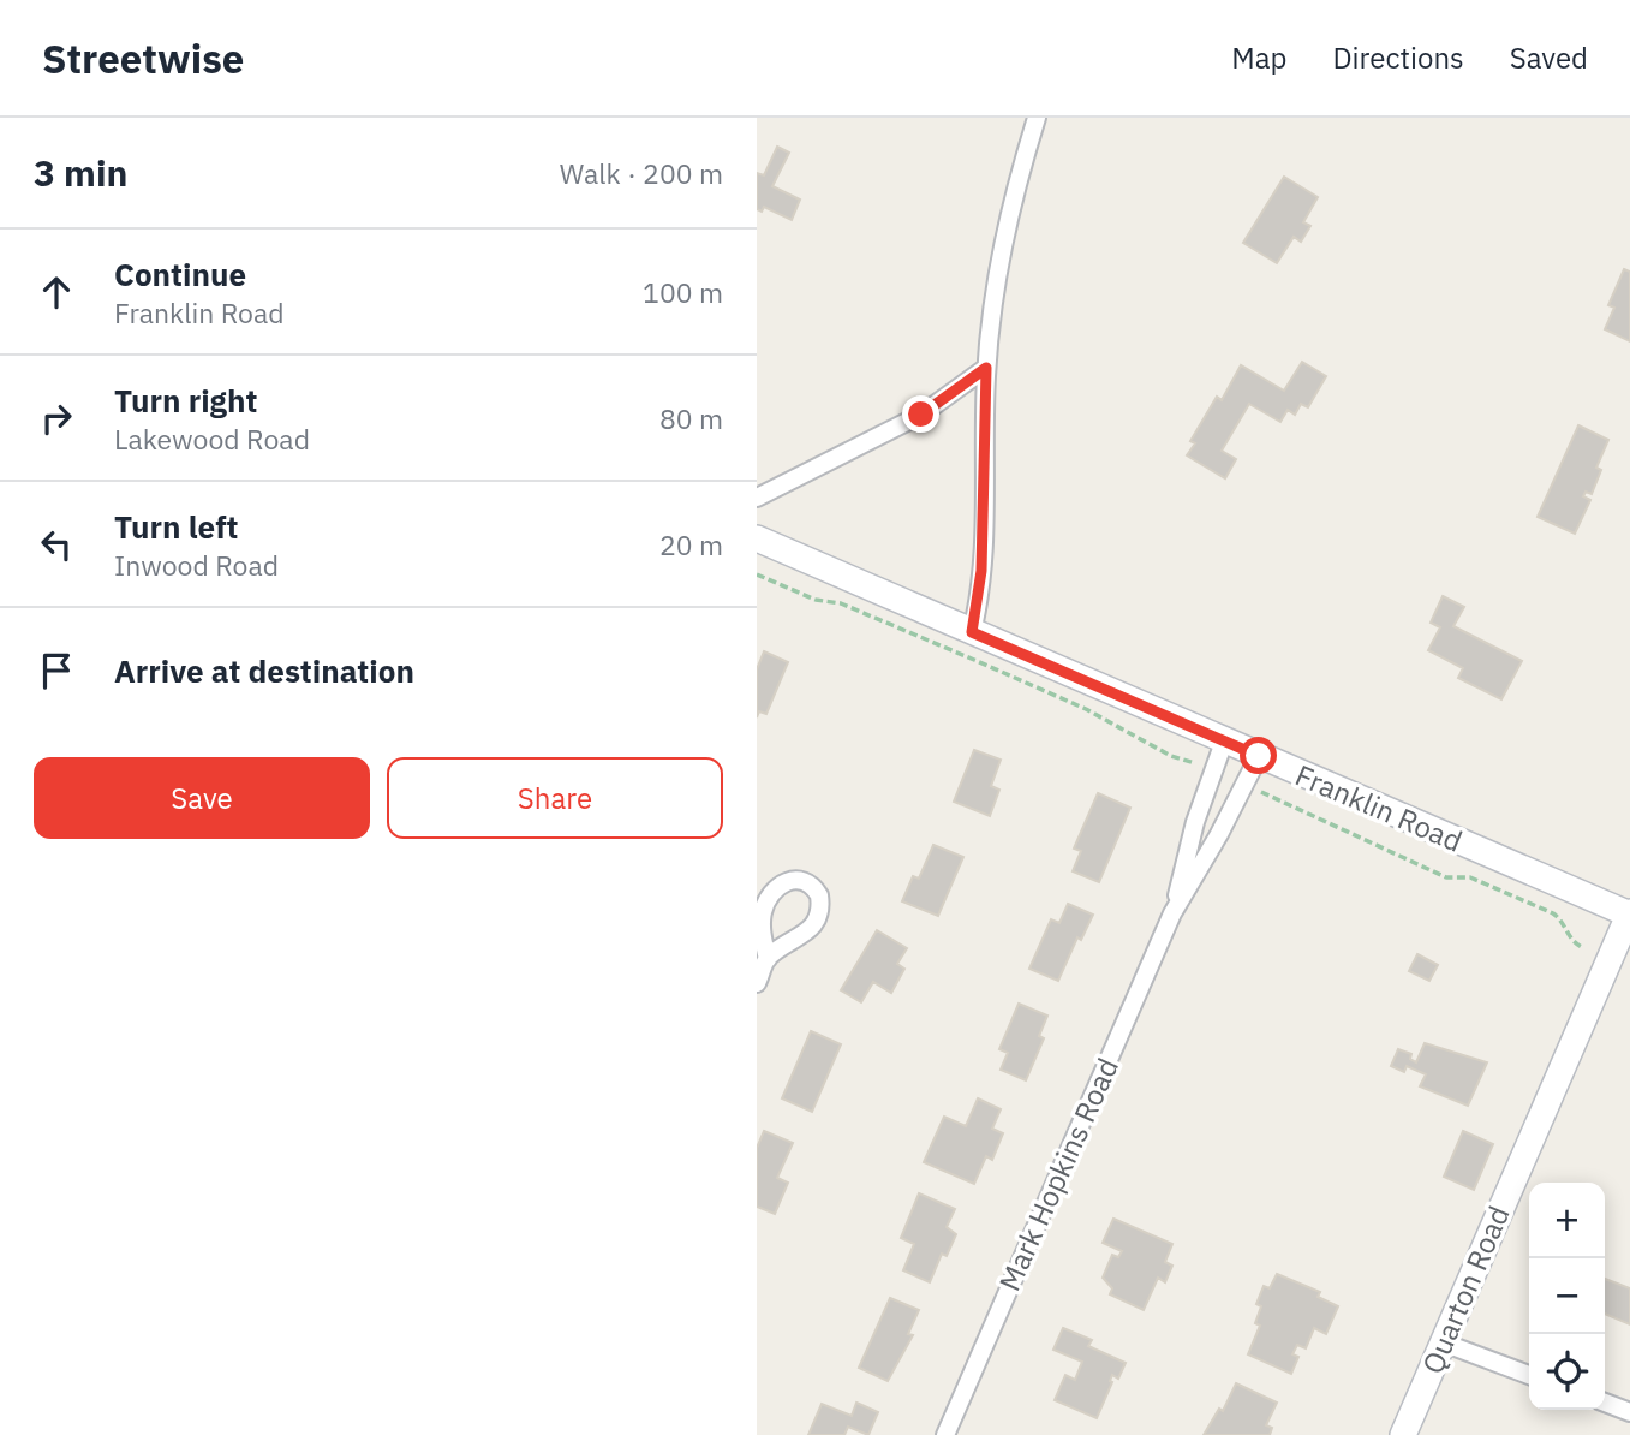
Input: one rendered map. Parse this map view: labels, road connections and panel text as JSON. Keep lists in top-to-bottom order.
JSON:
{
  "streets": {
    "street": ["Franklin Road", "Mark Hopkins Road", "Quarton Road"]
  },
  "crossings": [
    ["Franklin Road", "Mark Hopkins Road"],
    ["Franklin Road", "Quarton Road"]
  ],
  "page": {
    "header": "Streetwise",
    "nav": ["Map", "Directions", "Saved"],
    "heading": ["3 min", "Walk · 200 m"],
    "list": [
      ["Continue", "Franklin Road", "100 m"],
      ["Turn right", "Lakewood Road", "80 m"],
      ["Turn left", "Inwood Road", "20 m"],
      "Arrive at destination"
    ],
    "buttons": ["Save", "Share"],
    "map_buttons": ["+", "−"]
  }
}
